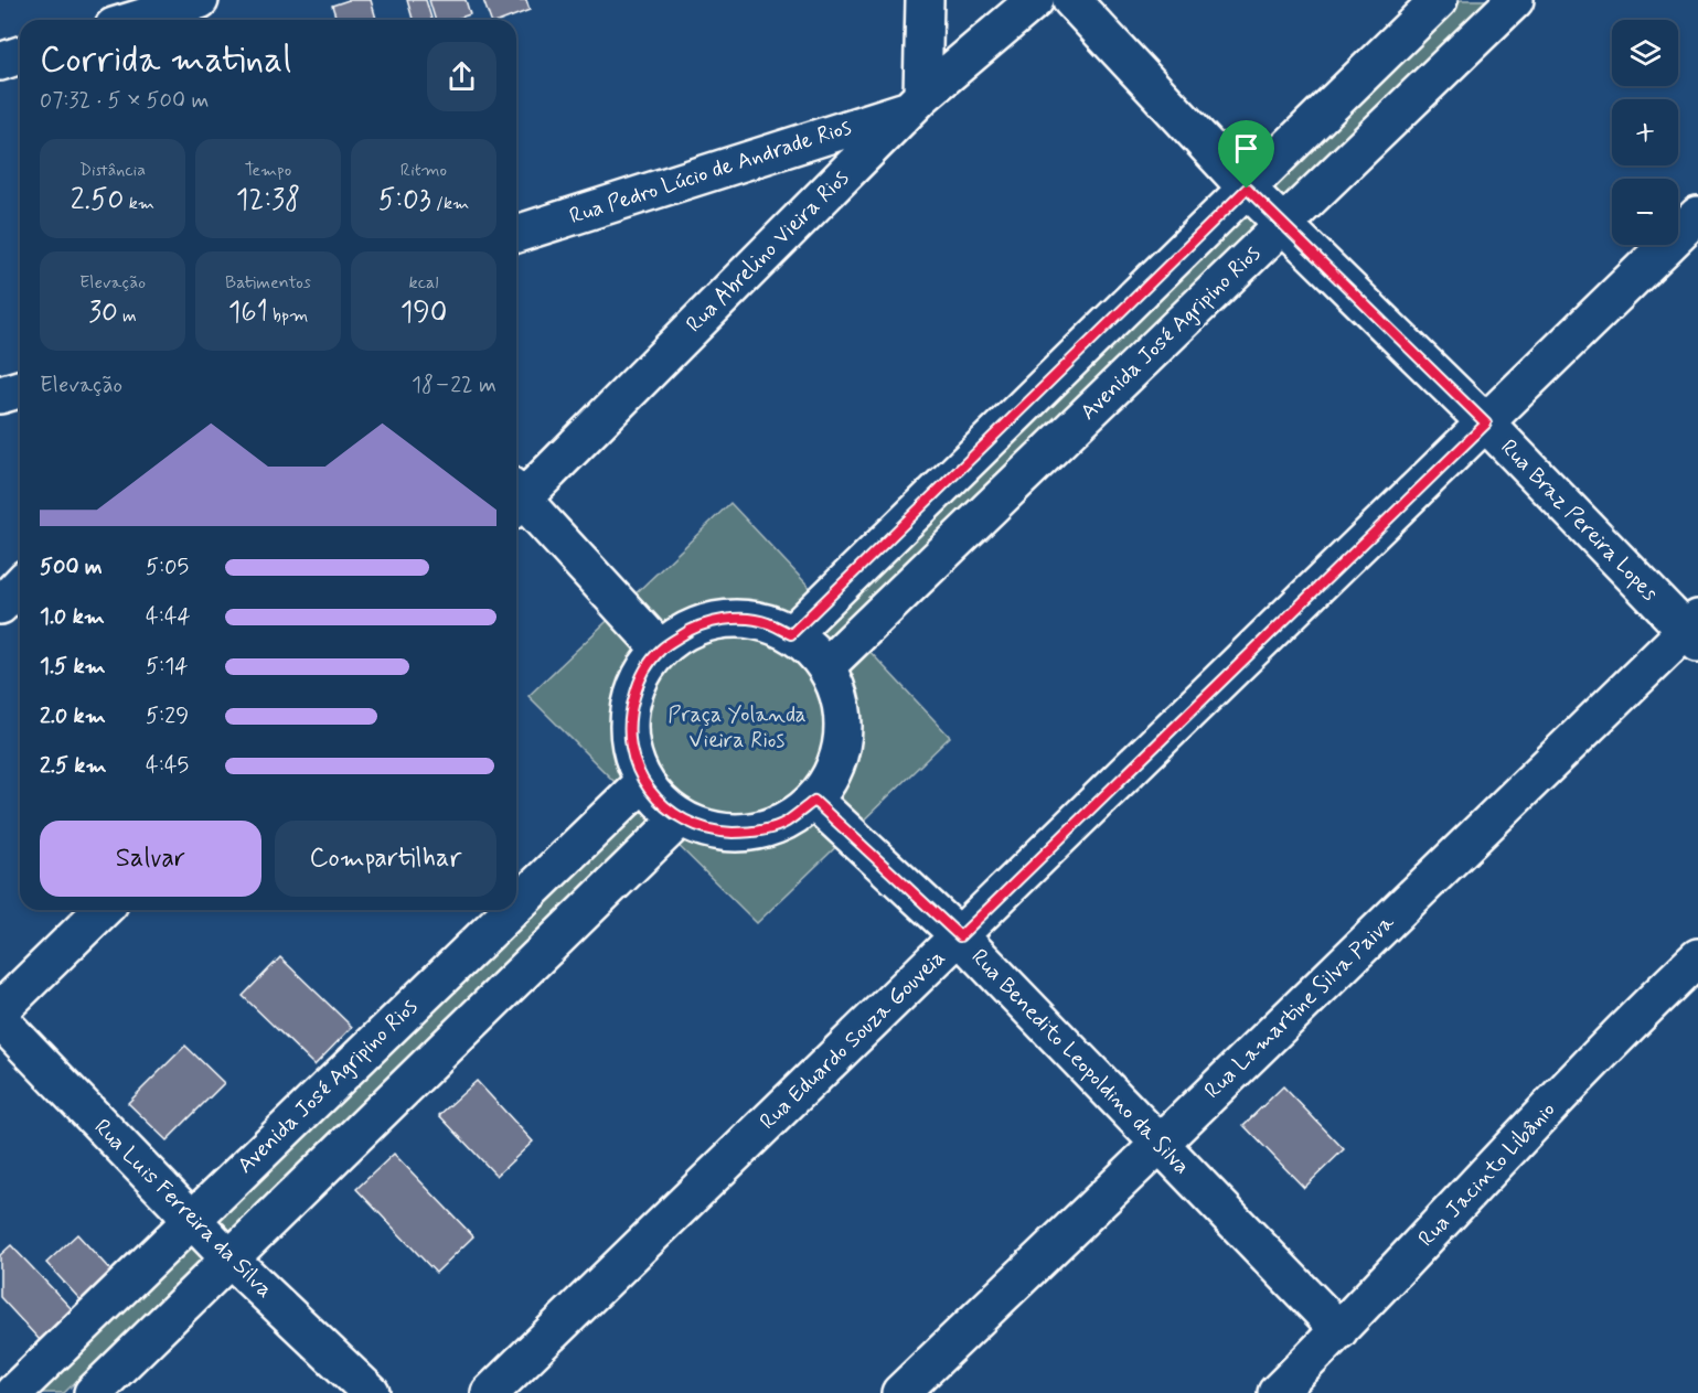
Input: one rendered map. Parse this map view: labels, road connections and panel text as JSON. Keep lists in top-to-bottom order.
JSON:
{
  "streets": {
    "street": [
      "Rua Pedro Lúcio de Andrade Rios",
      "Rua Abrelino Vieira Rios",
      "Avenida José Agripino Rios",
      "Rua Braz Pereira Lopes",
      "Rua Lamartine Silva Paiva",
      "Rua Eduardo Souza Gouveia",
      "Rua Benedito Leopoldino da Silva",
      "Rua Jacinto Libânio",
      "Rua Luis Ferreira da Silva"
    ]
  },
  "crossings": [
    ["Rua Pedro Lúcio de Andrade Rios", "Rua Abrelino Vieira Rios"],
    ["Avenida José Agripino Rios", "Rua Braz Pereira Lopes"],
    ["Avenida José Agripino Rios", "Rua Benedito Leopoldino da Silva"],
    ["Avenida José Agripino Rios", "Rua Luis Ferreira da Silva"],
    ["Rua Braz Pereira Lopes", "Rua Lamartine Silva Paiva"],
    ["Rua Braz Pereira Lopes", "Rua Eduardo Souza Gouveia"],
    ["Rua Lamartine Silva Paiva", "Rua Benedito Leopoldino da Silva"],
    ["Rua Eduardo Souza Gouveia", "Rua Benedito Leopoldino da Silva"],
    ["Rua Benedito Leopoldino da Silva", "Rua Jacinto Libânio"]
  ],
  "parks": ["Praça Yolanda Vieira Rios"],
  "page": {
    "map_buttons": ["+", "−"],
    "heading": ["Corrida matinal", "07:32 · 5 × 500 m"],
    "stats": [
      ["Distância", "2.50 km"],
      ["Tempo", "12:38"],
      ["Ritmo", "5:03 /km"],
      ["Elevação", "30 m"],
      ["Batimentos", "161 bpm"],
      ["kcal", "190"]
    ],
    "chart": ["Elevação", "18–22 m"],
    "list": [
      {
        "name": "500 m",
        "note": "5:05"
      },
      {
        "name": "1.0 km",
        "note": "4:44"
      },
      {
        "name": "1.5 km",
        "note": "5:14"
      },
      {
        "name": "2.0 km",
        "note": "5:29"
      },
      {
        "name": "2.5 km",
        "note": "4:45"
      }
    ],
    "buttons": ["Salvar", "Compartilhar"]
  }
}
